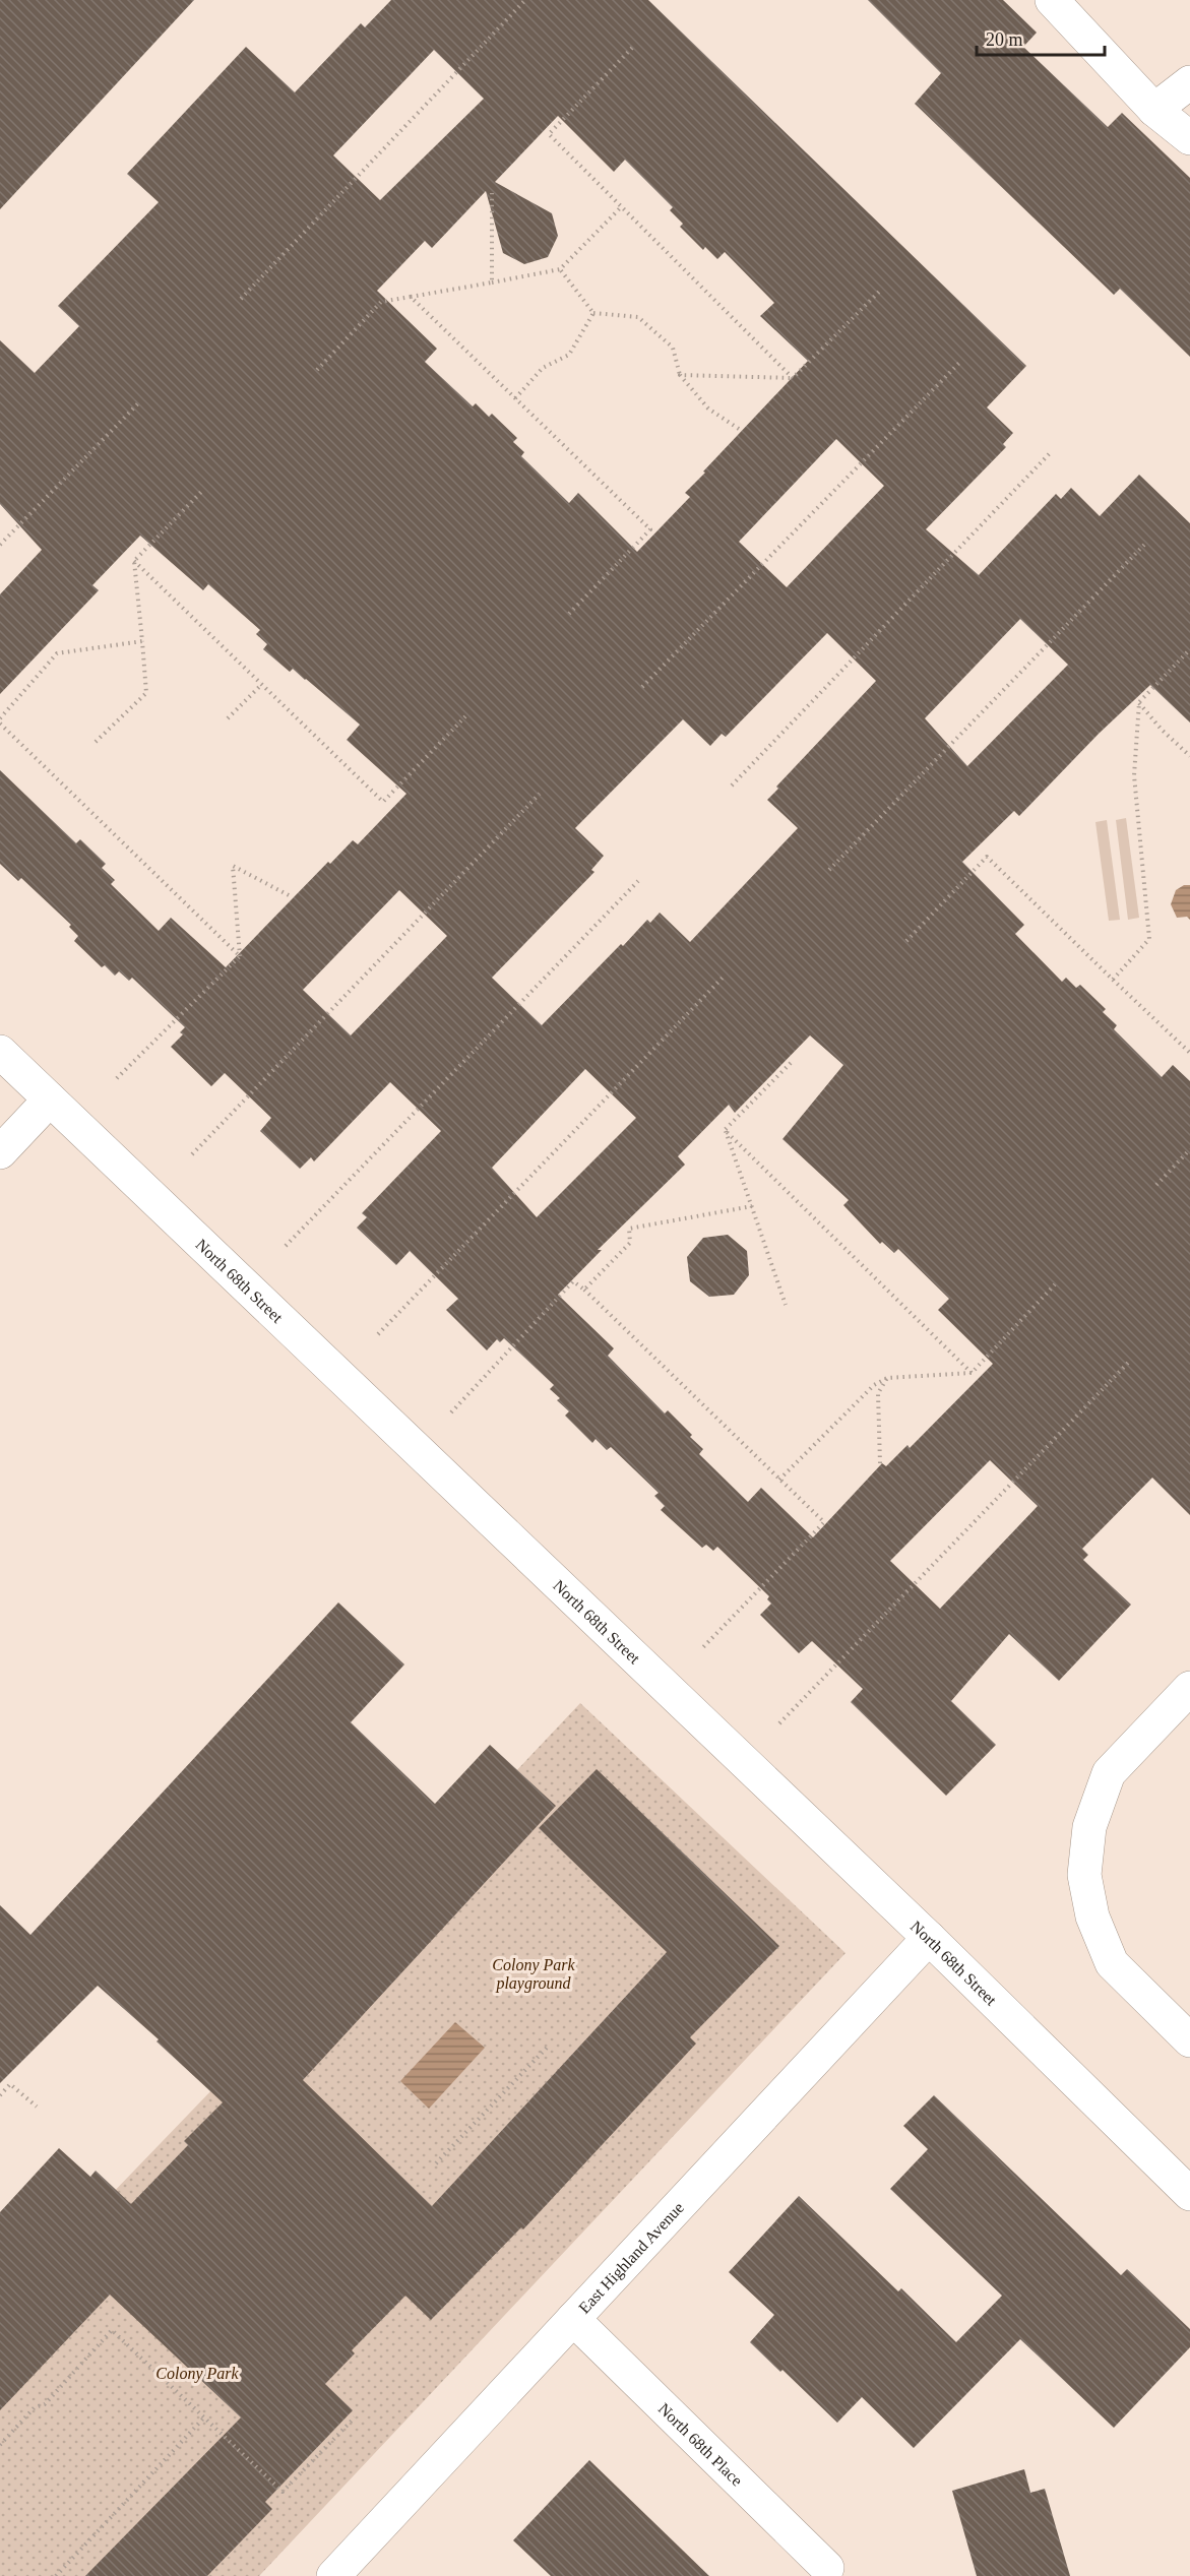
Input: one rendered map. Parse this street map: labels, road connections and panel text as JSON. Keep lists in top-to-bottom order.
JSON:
{
  "streets": {
    "street": ["North 68th Street", "East Highland Avenue", "North 68th Place"]
  },
  "crossings": [
    ["North 68th Street", "East Highland Avenue"],
    ["East Highland Avenue", "North 68th Place"]
  ],
  "parks": ["Colony Park playground", "Colony Park"],
  "scale_bar": "20 m"
}
